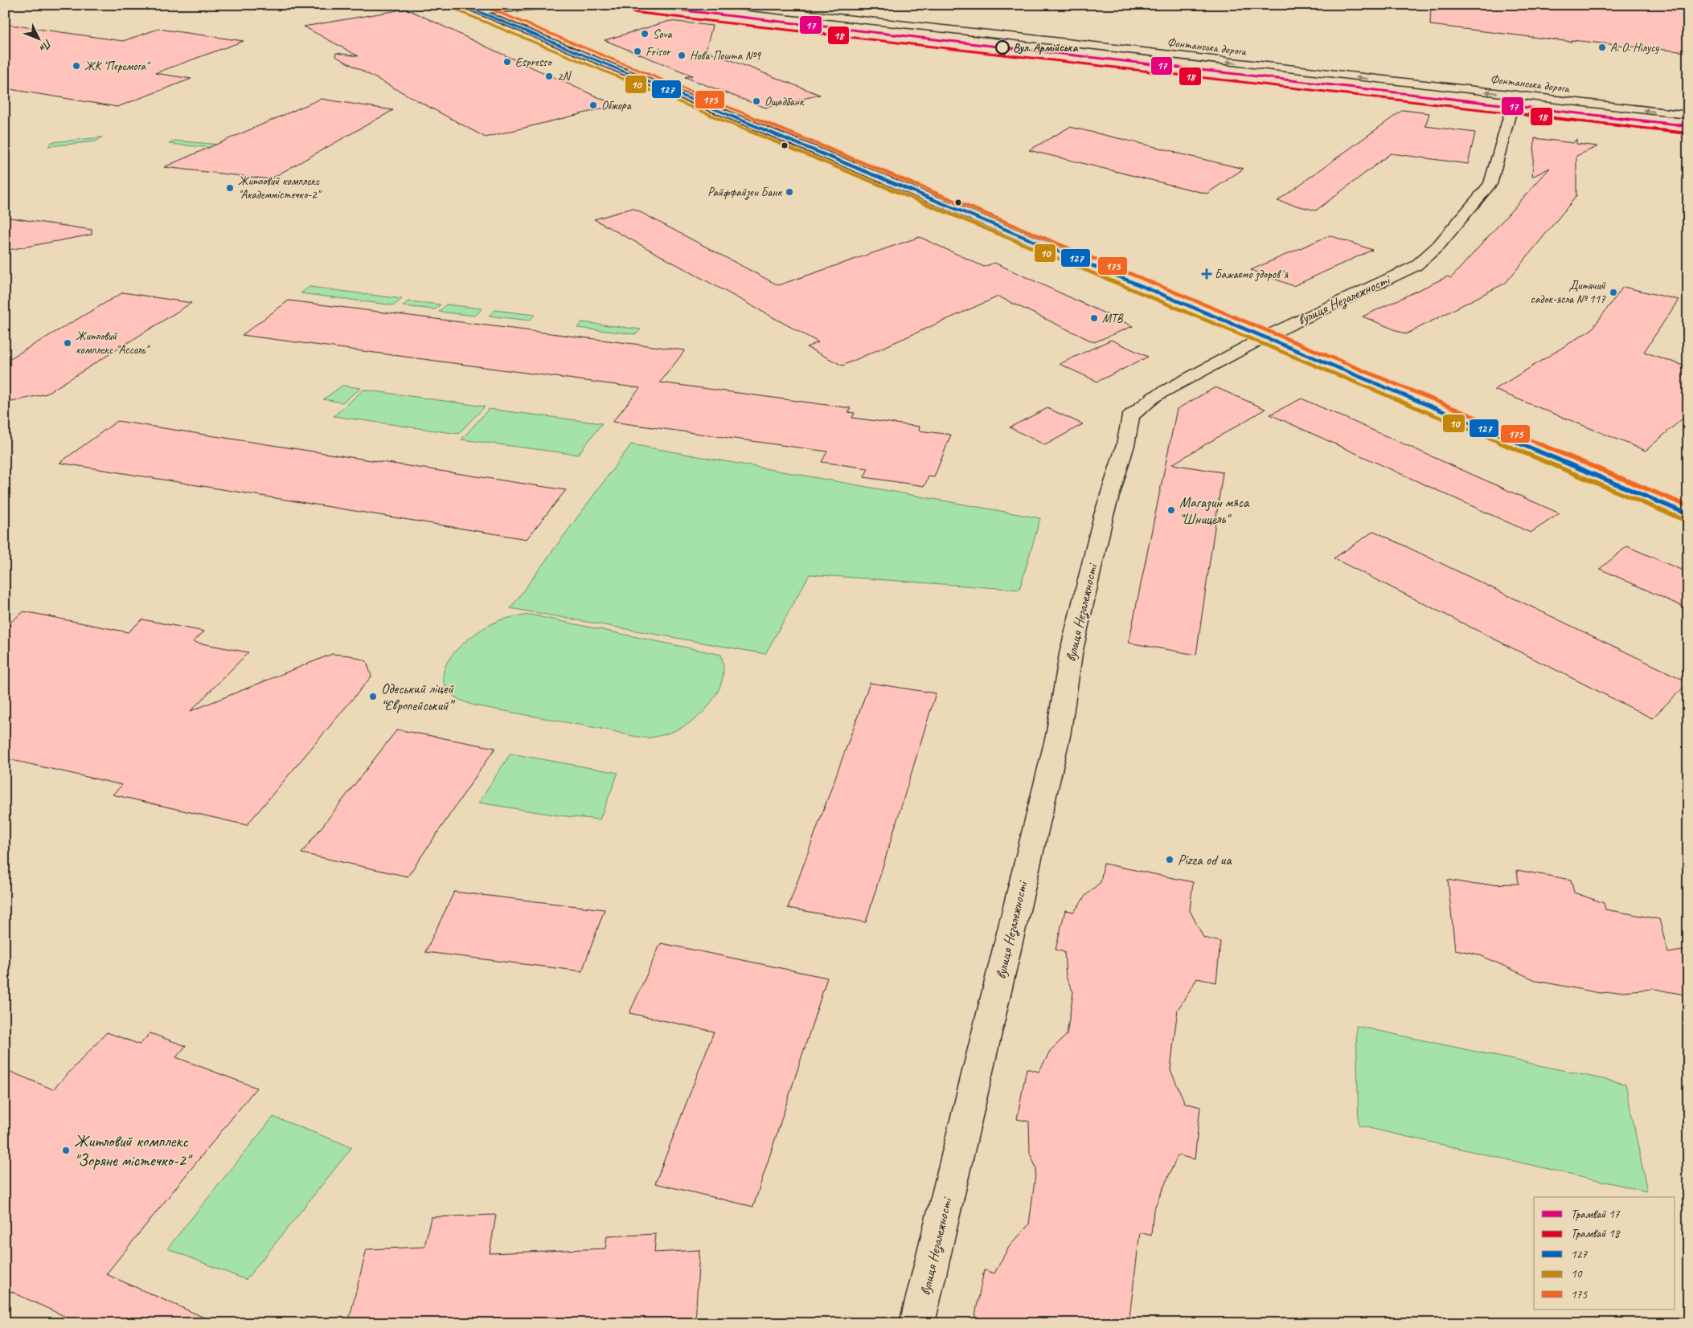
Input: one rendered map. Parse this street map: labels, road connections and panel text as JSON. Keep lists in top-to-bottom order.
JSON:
{
  "streets": {
    "main road": ["Фонтанська дорога", "вулиця Незалежності"]
  },
  "crossings": [
    ["Фонтанська дорога", "вулиця Незалежності"]
  ],
  "places": {
    "other": [
      "Sova",
      "Вул. Армійська",
      "А. О. Нілусу",
      "Frisor",
      "Нова Пошта №9",
      "Espresso",
      "ЖК \"Перемога\"",
      "2N",
      "Ощадбанк",
      "Обжора",
      "Житловий комплекс \"Академмістечко-2\"",
      "Райффайзен Банк",
      "Дитячий садок-ясла № 117",
      "МТВ",
      "Житловий комплекс \"Ассоль\"",
      "Магазин мяса \"Шницель\"",
      "Одеський ліцей “Європейський”",
      "Pizza od ua",
      "Житловий комплекс \"Зоряне містечко-2\""
    ],
    "health": ["Бажаємо здоровʼя"]
  },
  "lines": [
    "tram line 17",
    "transit line 127",
    "transit line 175",
    "transit line 10",
    "tram line 18"
  ],
  "legend": [
    "Трамвай 17",
    "Трамвай 18",
    "127",
    "10",
    "175"
  ],
  "north": "bottom right"
}
